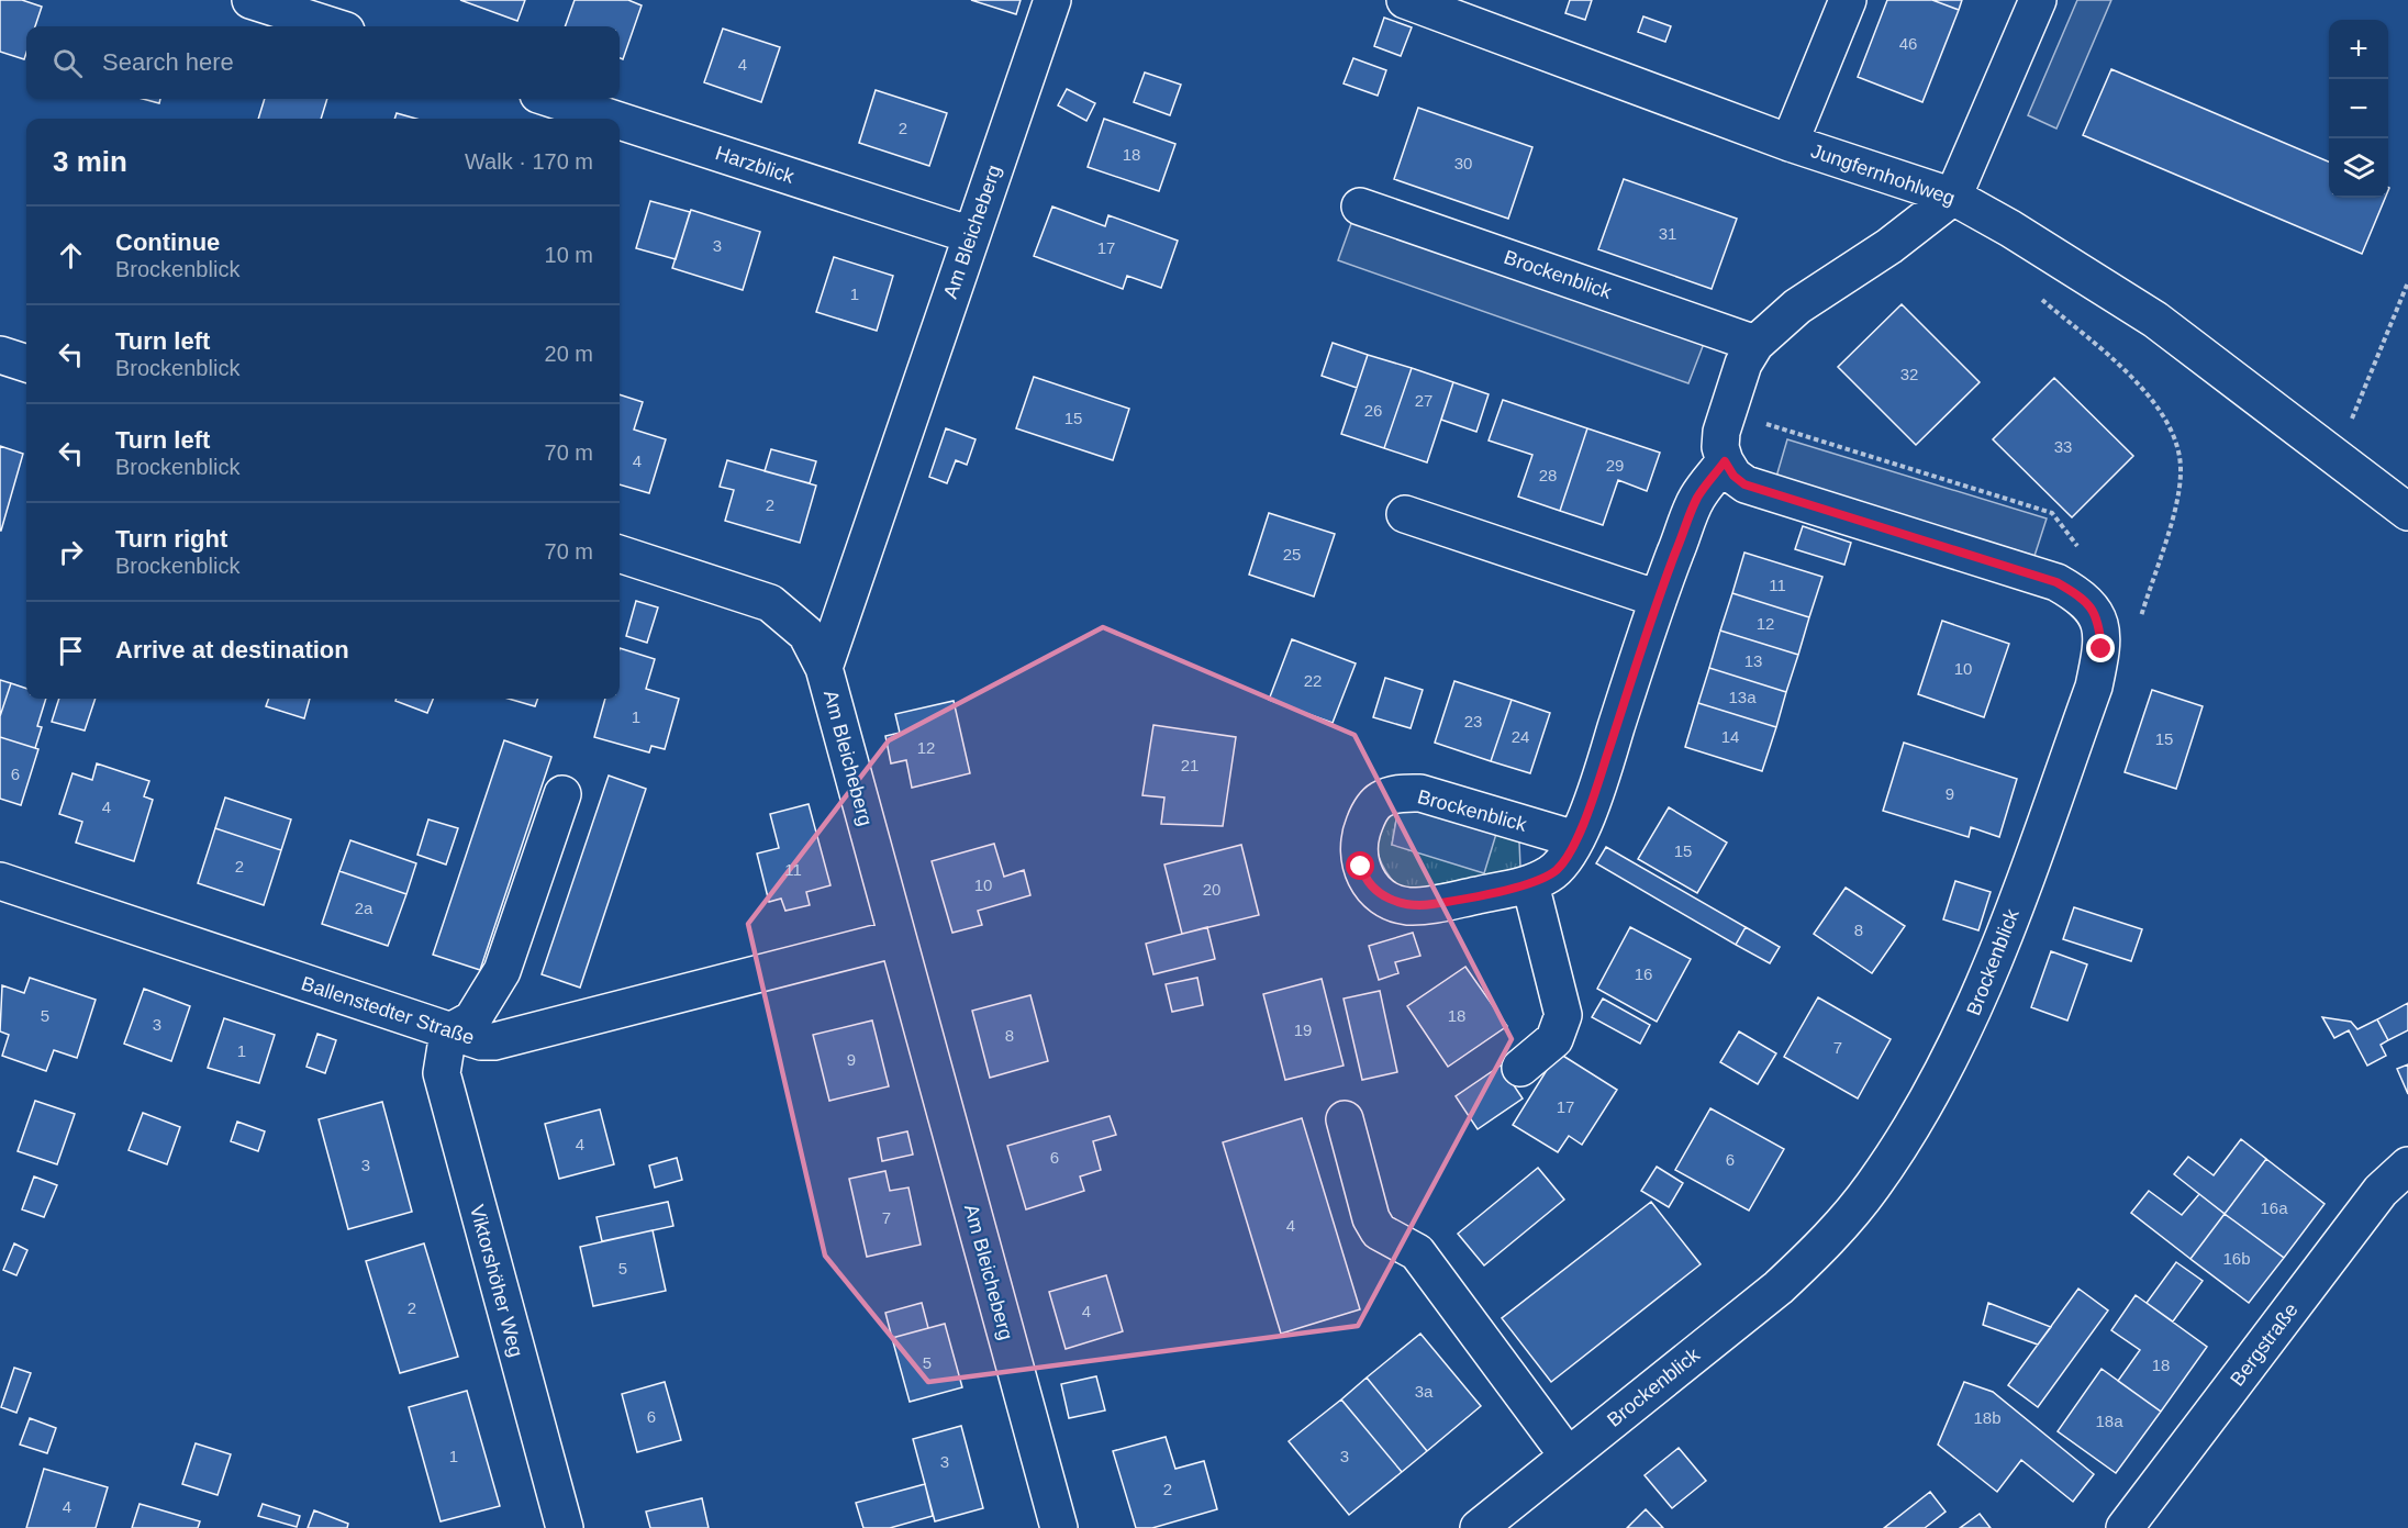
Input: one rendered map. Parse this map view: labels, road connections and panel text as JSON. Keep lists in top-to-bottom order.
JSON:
{
  "streets": {
    "street": [
      "Harzblick",
      "Jungfernhohlweg",
      "Am Bleicheberg",
      "Brockenblick",
      "Ballenstedter Straße",
      "Viktorshöher Weg",
      "Bergstraße"
    ]
  },
  "crossings": [
    ["Harzblick", "Am Bleicheberg"],
    ["Am Bleicheberg", "Ballenstedter Straße"],
    ["Ballenstedter Straße", "Viktorshöher Weg"]
  ],
  "house_numbers": [
    "46",
    "4",
    "2",
    "18",
    "30",
    "31",
    "3",
    "17",
    "1",
    "32",
    "27",
    "26",
    "15",
    "33",
    "4",
    "29",
    "28",
    "2",
    "25",
    "11",
    "12",
    "13",
    "10",
    "22",
    "13a",
    "1",
    "23",
    "24",
    "14",
    "15",
    "12",
    "21",
    "6",
    "9",
    "4",
    "15",
    "2",
    "11",
    "10",
    "20",
    "2a",
    "8",
    "16",
    "5",
    "18",
    "3",
    "19",
    "8",
    "7",
    "1",
    "9",
    "17",
    "4",
    "6",
    "6",
    "3",
    "16a",
    "7",
    "4",
    "16b",
    "5",
    "2",
    "4",
    "5",
    "18",
    "3a",
    "6",
    "18b",
    "18a",
    "1",
    "3",
    "3",
    "2",
    "4"
  ],
  "page": {
    "map_buttons": ["+", "−"],
    "search": "Search here",
    "heading": ["3 min", "Walk · 170 m"],
    "list": [
      ["Continue", "Brockenblick", "10 m"],
      ["Turn left", "Brockenblick", "20 m"],
      ["Turn left", "Brockenblick", "70 m"],
      ["Turn right", "Brockenblick", "70 m"],
      "Arrive at destination"
    ]
  }
}
